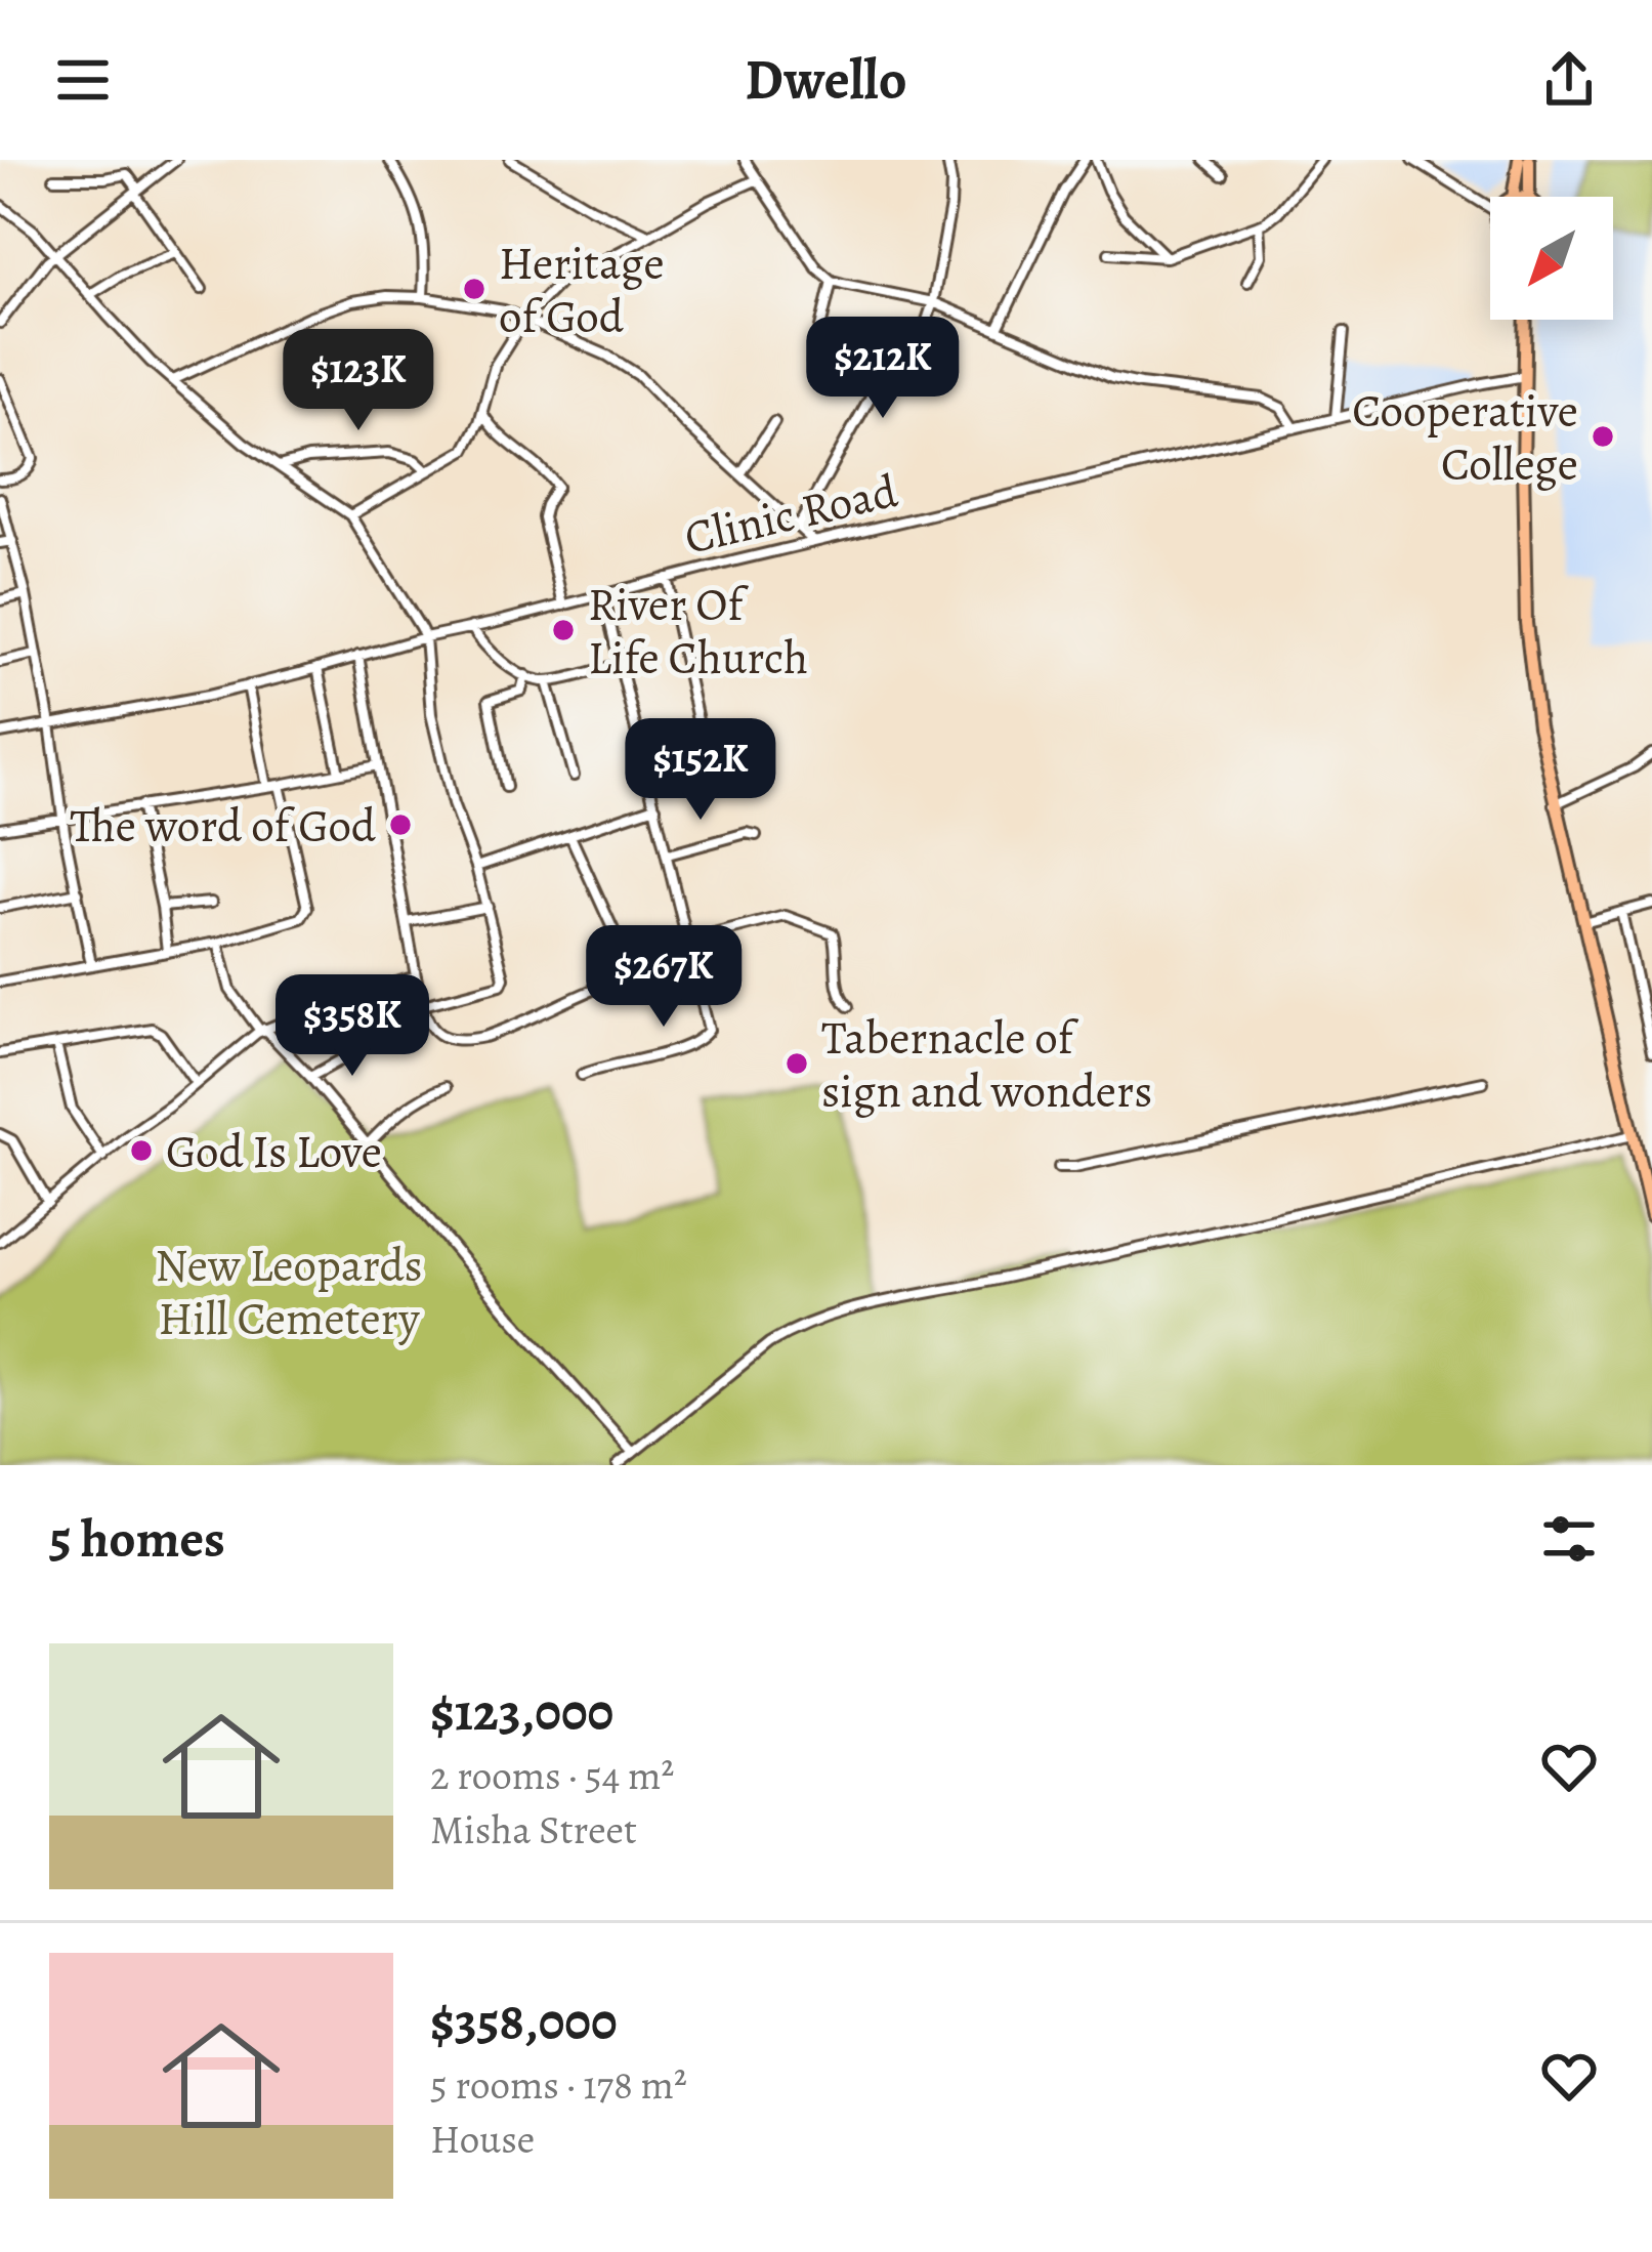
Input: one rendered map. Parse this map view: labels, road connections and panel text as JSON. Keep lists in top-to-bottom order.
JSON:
{
  "streets": {
    "street": ["Clinic Road"]
  },
  "parks": ["New Leopards Hill Cemetery"],
  "places": [
    "Heritage of God",
    "Cooperative College",
    "River Of Life Church",
    "The word of God",
    "Tabernacle of sign and wonders",
    "God Is Love"
  ],
  "north": "bottom left",
  "page": {
    "header": "Dwello",
    "price": [
      "$212K",
      "$123K",
      "$152K",
      "$267K",
      "$358K"
    ],
    "heading": "5 homes",
    "list": [
      {
        "name": "$123,000",
        "note": "2 rooms · 54 m² · Misha Street"
      },
      {
        "name": "$358,000",
        "note": "5 rooms · 178 m² · House"
      }
    ]
  }
}
